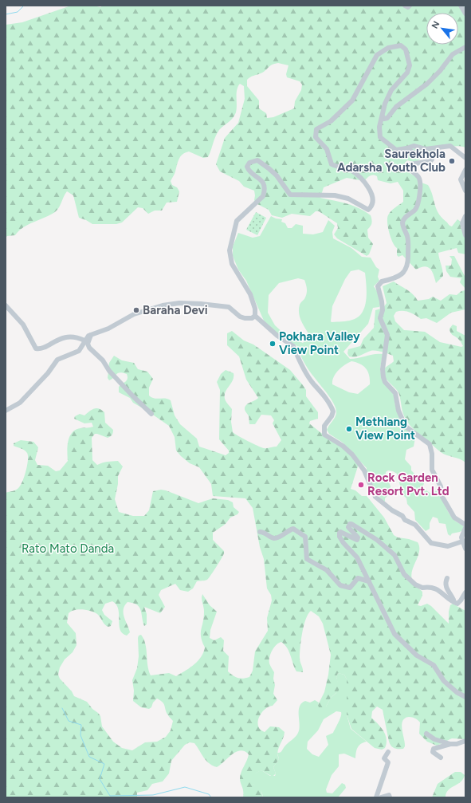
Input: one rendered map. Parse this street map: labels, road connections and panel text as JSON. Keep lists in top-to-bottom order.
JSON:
{
  "parks": ["Rato Mato Danda"],
  "places": [
    "Saurekhola Adarsha Youth Club",
    "Baraha Devi",
    "Pokhara Valley View Point",
    "Methlang View Point",
    "Rock Garden Resort Pvt. Ltd"
  ],
  "north": "top left"
}
